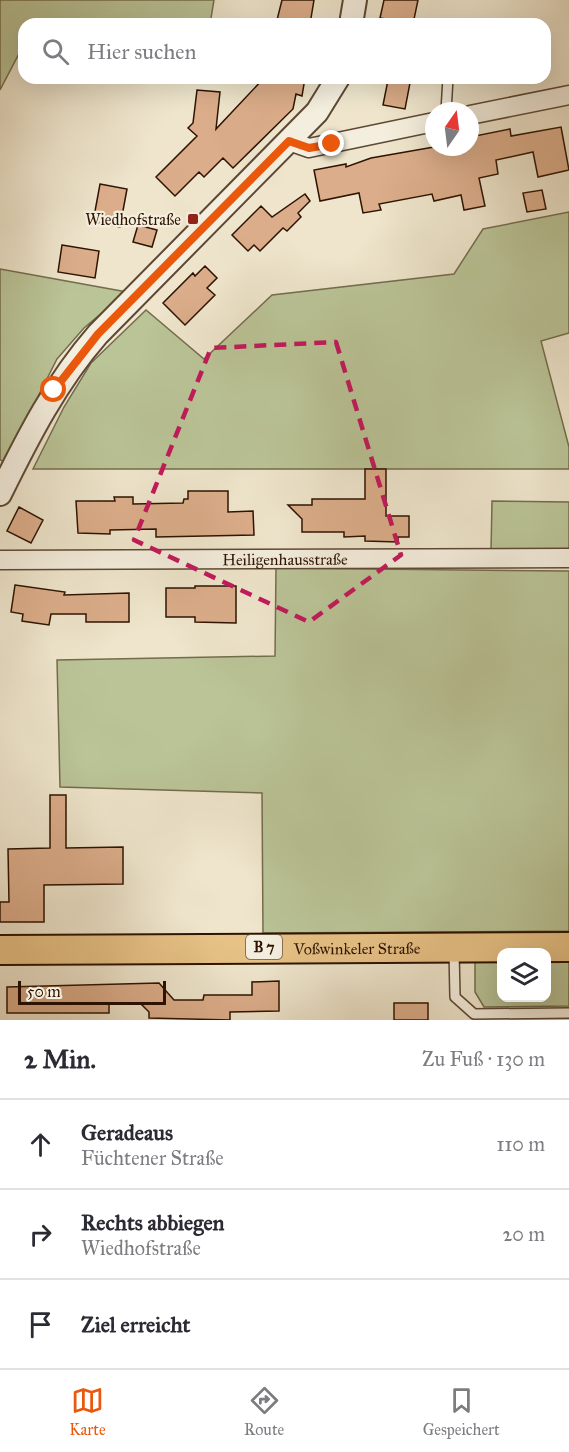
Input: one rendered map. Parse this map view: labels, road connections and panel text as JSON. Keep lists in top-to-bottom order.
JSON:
{
  "streets": {
    "main road": ["B 7", "Voßwinkeler Straße"],
    "street": ["Heiligenhausstraße"]
  },
  "places": {
    "transit": ["Wiedhofstraße"]
  },
  "scale_bar": "50 m",
  "north": "top",
  "page": {
    "search": "Hier suchen",
    "scale": "50 m",
    "heading": ["2 Min.", "Zu Fuß · 130 m"],
    "list": [
      ["Geradeaus", "Füchtener Straße", "110 m"],
      ["Rechts abbiegen", "Wiedhofstraße", "20 m"],
      "Ziel erreicht"
    ],
    "nav": ["Karte", "Route", "Gespeichert"]
  }
}
